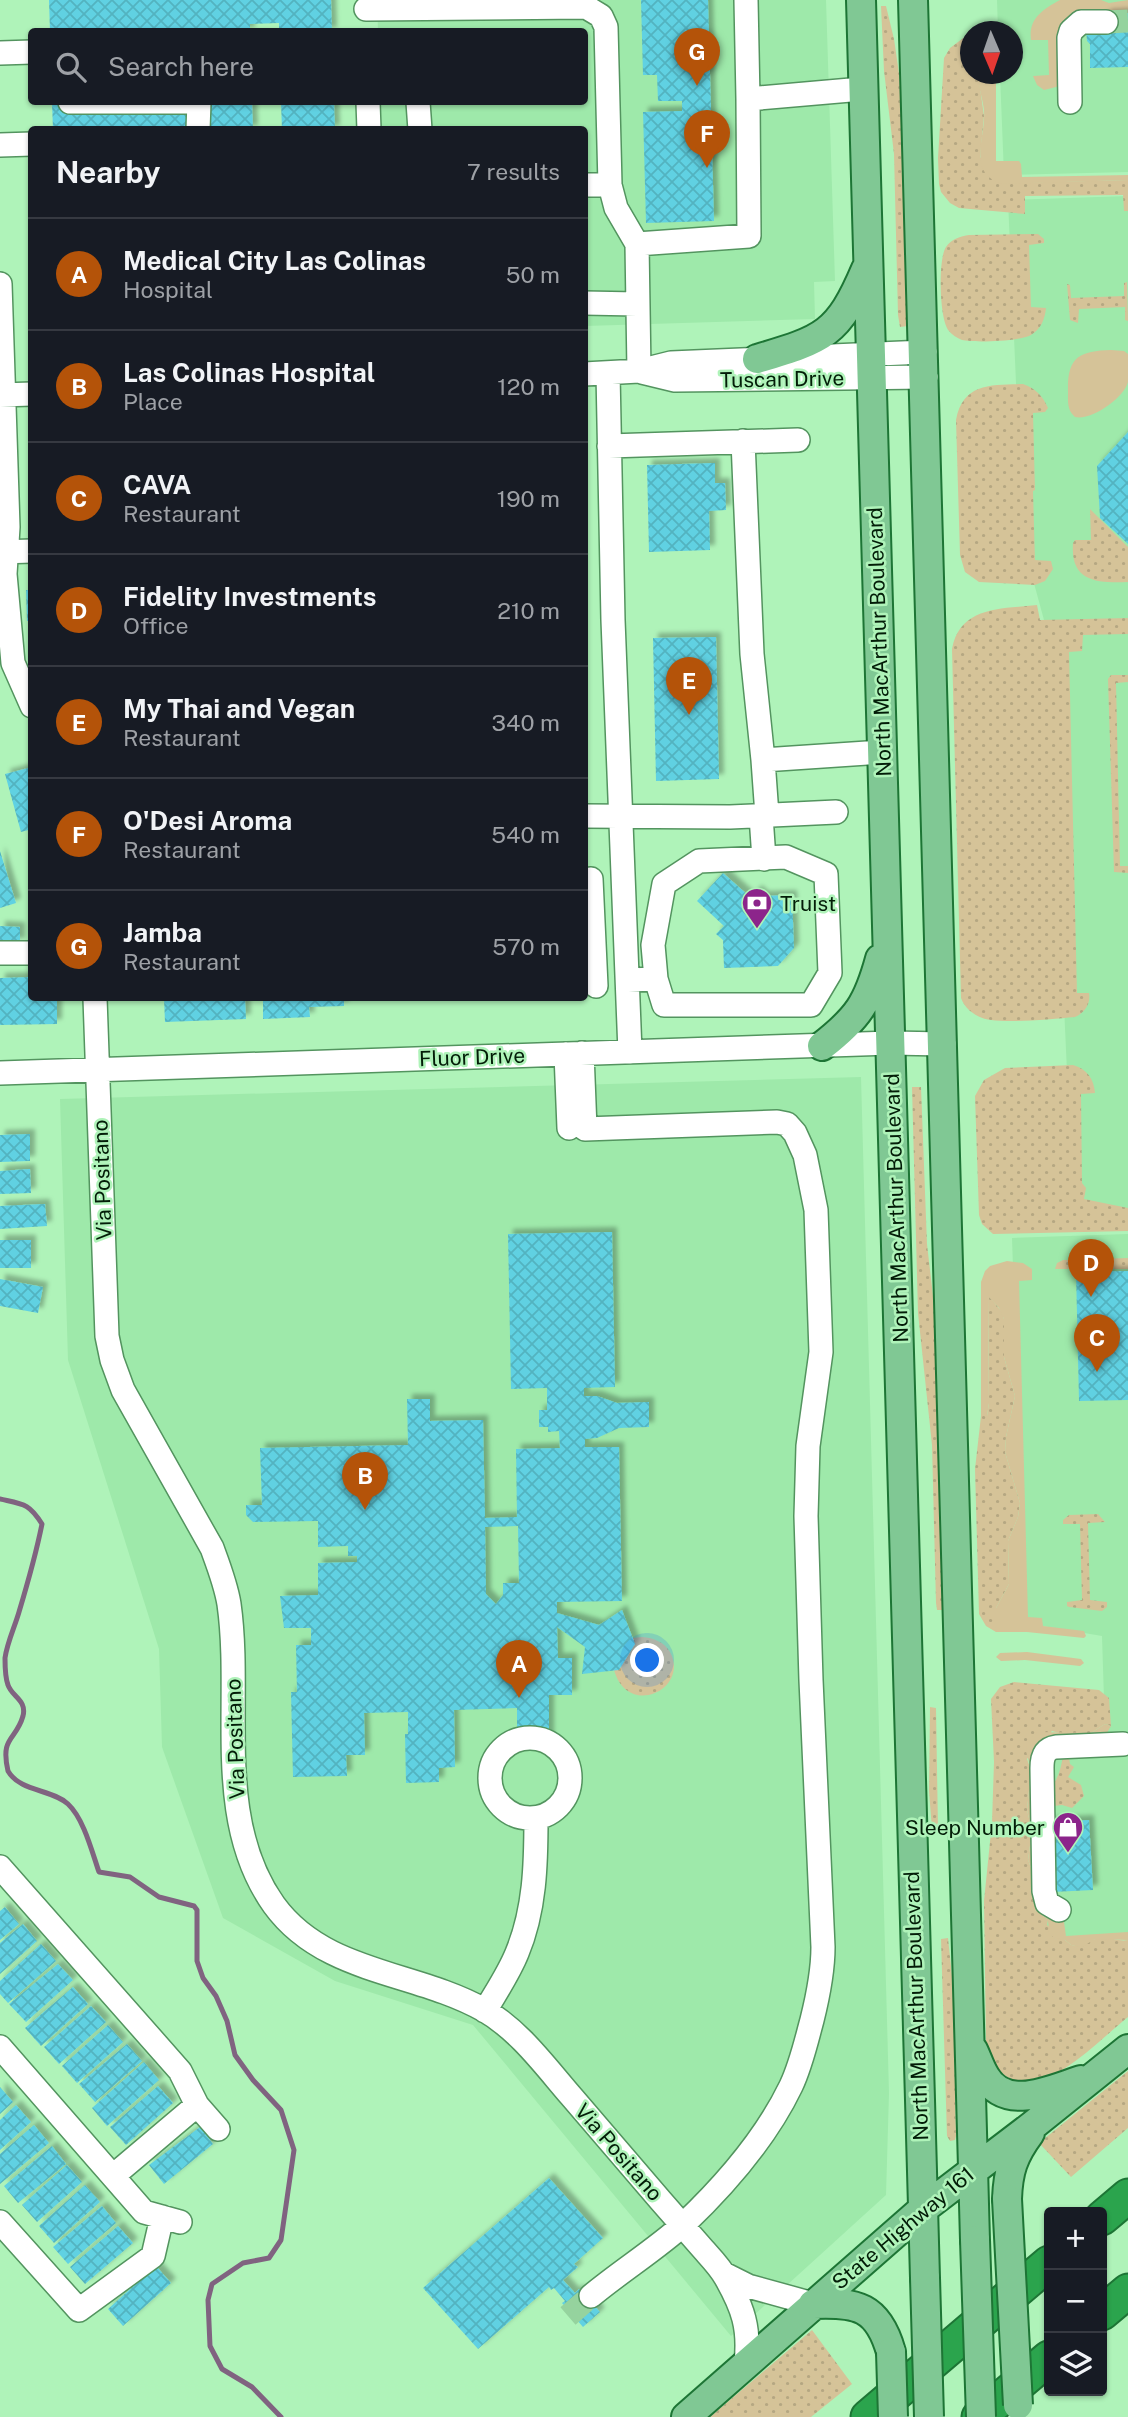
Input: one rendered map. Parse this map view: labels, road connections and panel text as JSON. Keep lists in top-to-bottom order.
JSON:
{
  "streets": {
    "main road": ["North MacArthur Boulevard", "State Highway 161"],
    "street": ["Tuscan Drive", "Fluor Drive", "Via Positano"]
  },
  "crossings": [
    ["Tuscan Drive", "North MacArthur Boulevard"],
    ["North MacArthur Boulevard", "Fluor Drive"],
    ["North MacArthur Boulevard", "State Highway 161"],
    ["Fluor Drive", "Via Positano"]
  ],
  "places": {
    "bank": ["Truist"],
    "shop": ["Sleep Number"]
  },
  "north": "bottom",
  "page": {
    "pins": [
      "G",
      "F",
      "E",
      "D",
      "C",
      "B",
      "A"
    ],
    "search": "Search here",
    "heading": ["Nearby", "7 results"],
    "list": [
      {
        "mark": "A",
        "name": "Medical City Las Colinas",
        "note": "Hospital",
        "value": "50 m"
      },
      {
        "mark": "B",
        "name": "Las Colinas Hospital",
        "note": "Place",
        "value": "120 m"
      },
      {
        "mark": "C",
        "name": "CAVA",
        "note": "Restaurant",
        "value": "190 m"
      },
      {
        "mark": "D",
        "name": "Fidelity Investments",
        "note": "Office",
        "value": "210 m"
      },
      {
        "mark": "E",
        "name": "My Thai and Vegan",
        "note": "Restaurant",
        "value": "340 m"
      },
      {
        "mark": "F",
        "name": "O'Desi Aroma",
        "note": "Restaurant",
        "value": "540 m"
      },
      {
        "mark": "G",
        "name": "Jamba",
        "note": "Restaurant",
        "value": "570 m"
      }
    ],
    "map_buttons": ["+", "−"]
  }
}
